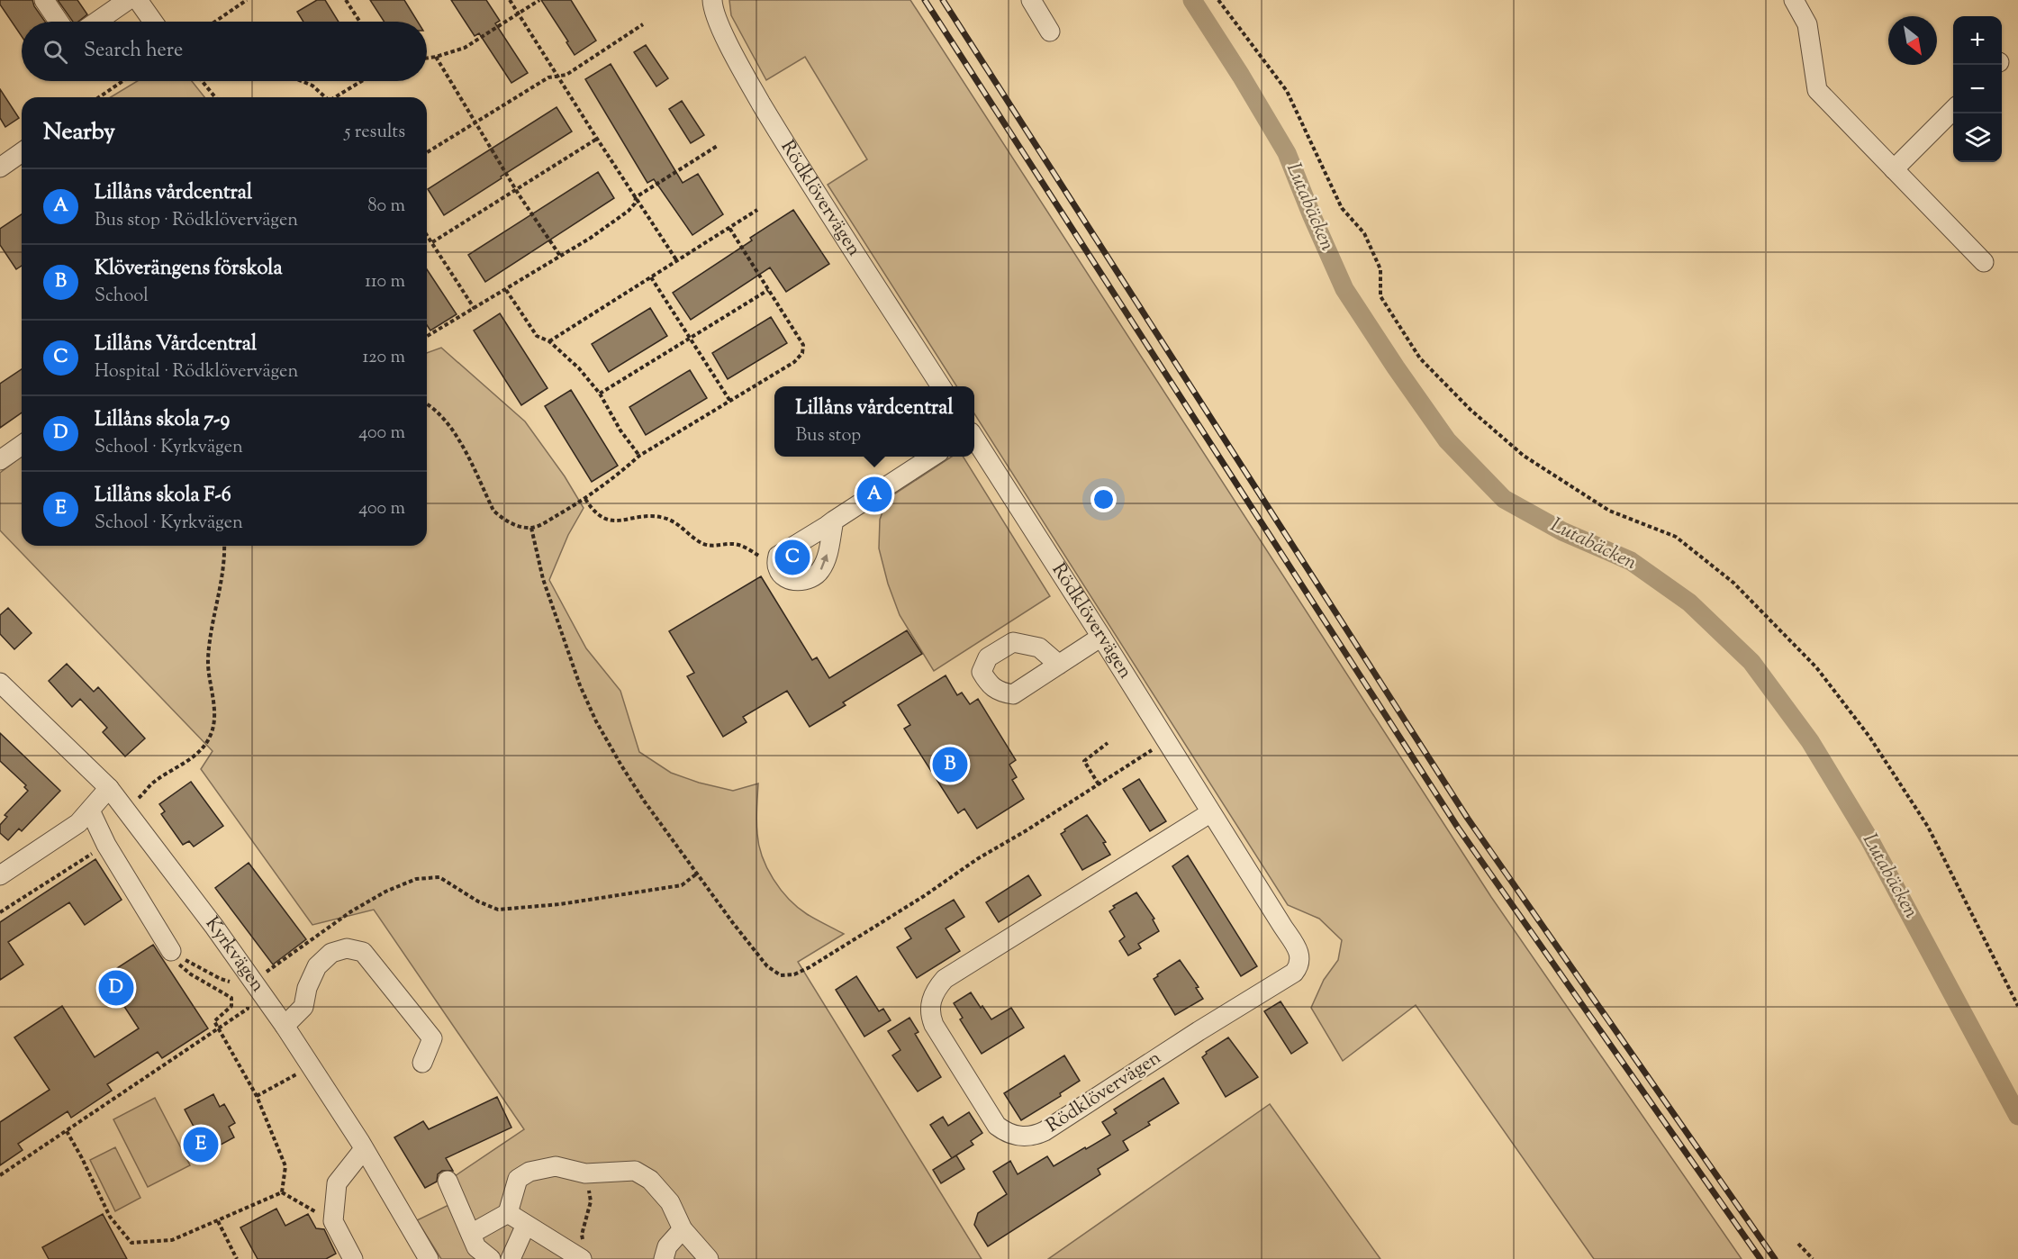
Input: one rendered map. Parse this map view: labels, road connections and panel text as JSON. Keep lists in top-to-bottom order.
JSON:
{
  "streets": {
    "street": ["Rödklövervägen", "Kyrkvägen"]
  },
  "water": ["Lutabäcken"],
  "north": "bottom right",
  "page": {
    "map_buttons": ["+", "−"],
    "search": "Search here",
    "heading": ["Nearby", "5 results"],
    "list": [
      {
        "mark": "A",
        "name": "Lillåns vårdcentral",
        "note": "Bus stop · Rödklövervägen",
        "value": "80 m"
      },
      {
        "mark": "B",
        "name": "Klöverängens förskola",
        "note": "School",
        "value": "110 m"
      },
      {
        "mark": "C",
        "name": "Lillåns Vårdcentral",
        "note": "Hospital · Rödklövervägen",
        "value": "120 m"
      },
      {
        "mark": "D",
        "name": "Lillåns skola 7-9",
        "note": "School · Kyrkvägen",
        "value": "400 m"
      },
      {
        "mark": "E",
        "name": "Lillåns skola F-6",
        "note": "School · Kyrkvägen",
        "value": "400 m"
      }
    ],
    "popup": ["Lillåns vårdcentral", "Bus stop"],
    "pins": [
      "A",
      "C",
      "B",
      "D",
      "E"
    ]
  }
}
